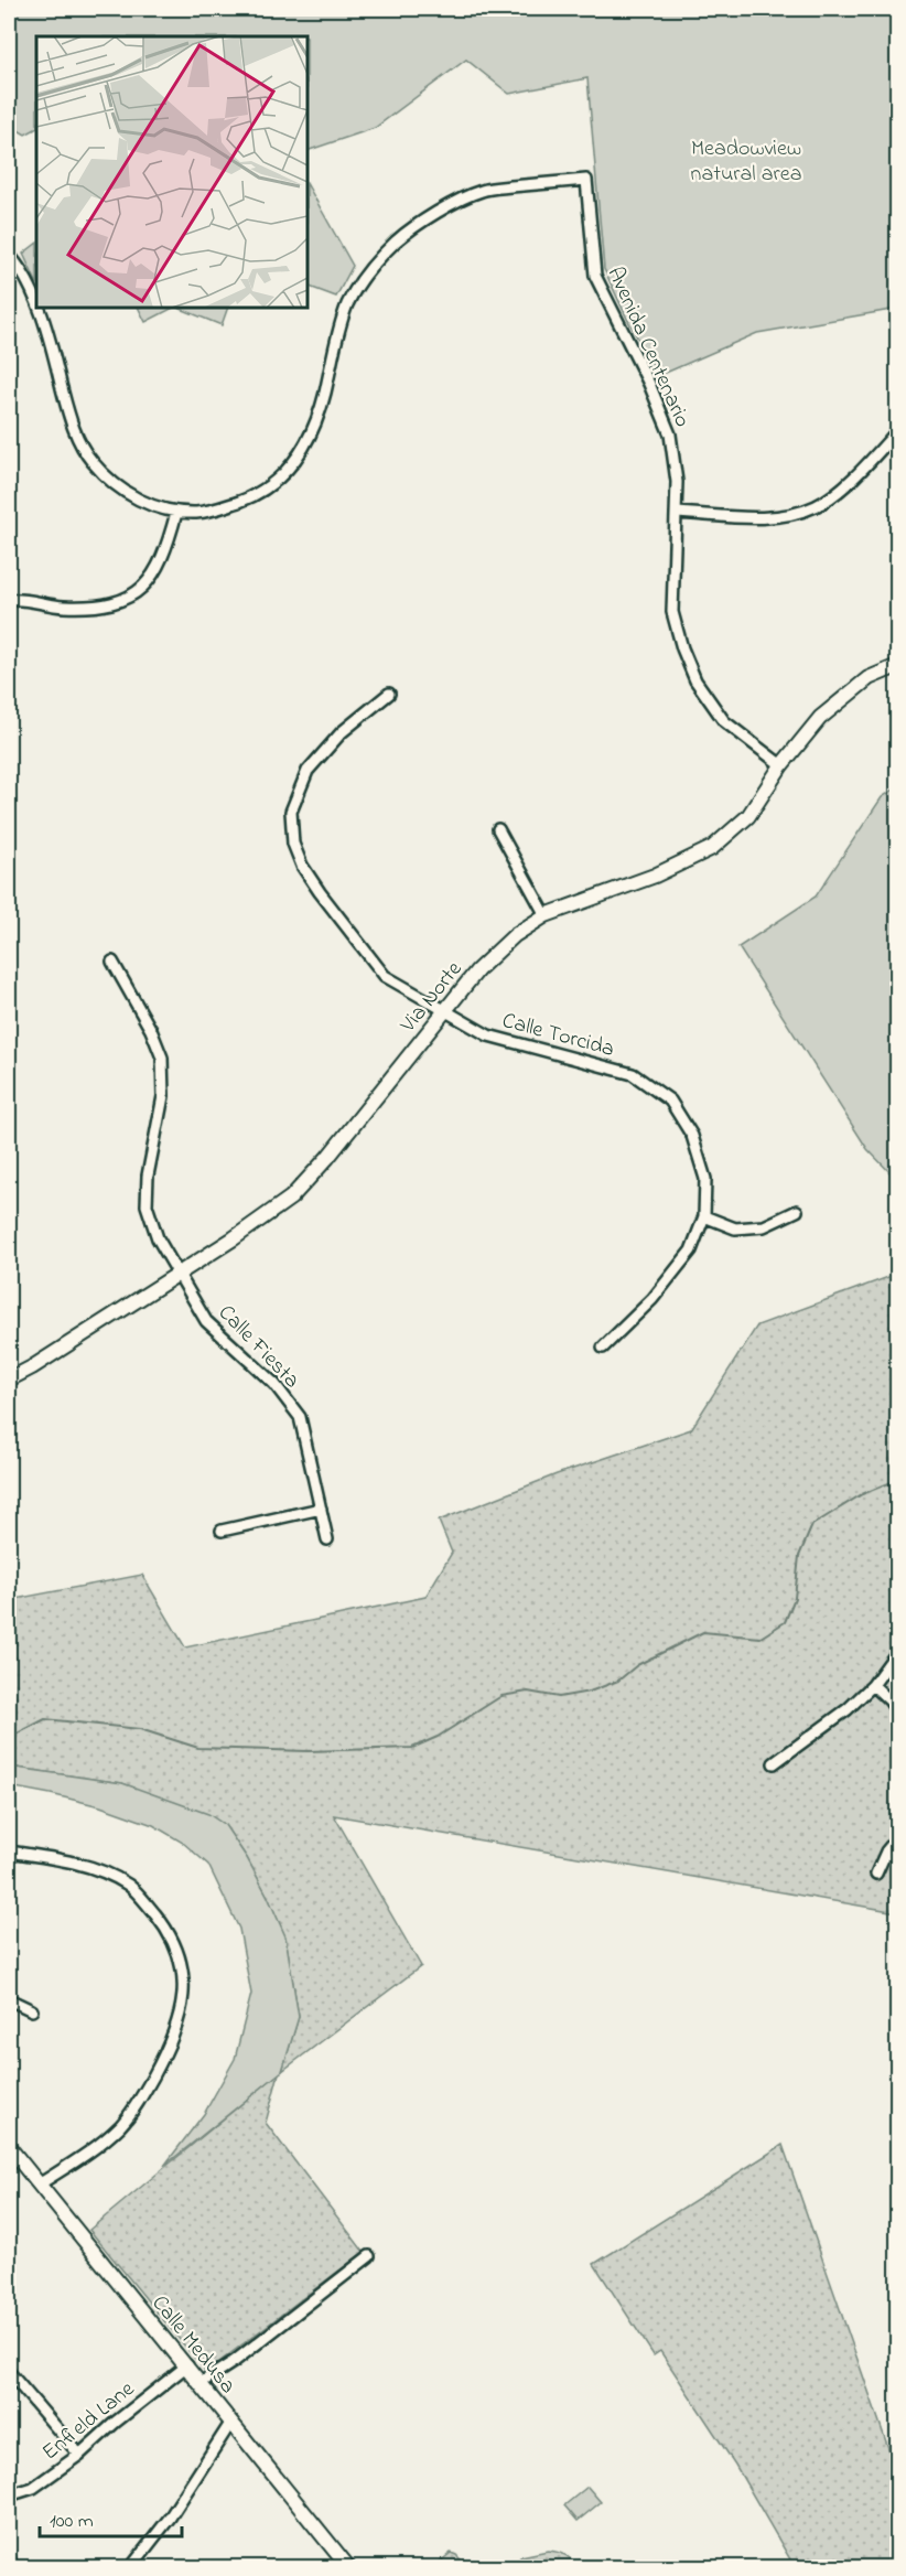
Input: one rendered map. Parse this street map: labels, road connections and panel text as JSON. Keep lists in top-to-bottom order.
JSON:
{
  "streets": {
    "street": [
      "Avenida Centenario",
      "Via Norte",
      "Calle Torcida",
      "Calle Fiesta",
      "Calle Medusa",
      "Enfield Lane"
    ]
  },
  "crossings": [
    ["Avenida Centenario", "Via Norte"],
    ["Via Norte", "Calle Torcida"],
    ["Via Norte", "Calle Fiesta"],
    ["Calle Medusa", "Enfield Lane"]
  ],
  "parks": ["Meadowview natural area"],
  "scale_bar": "100 m"
}
